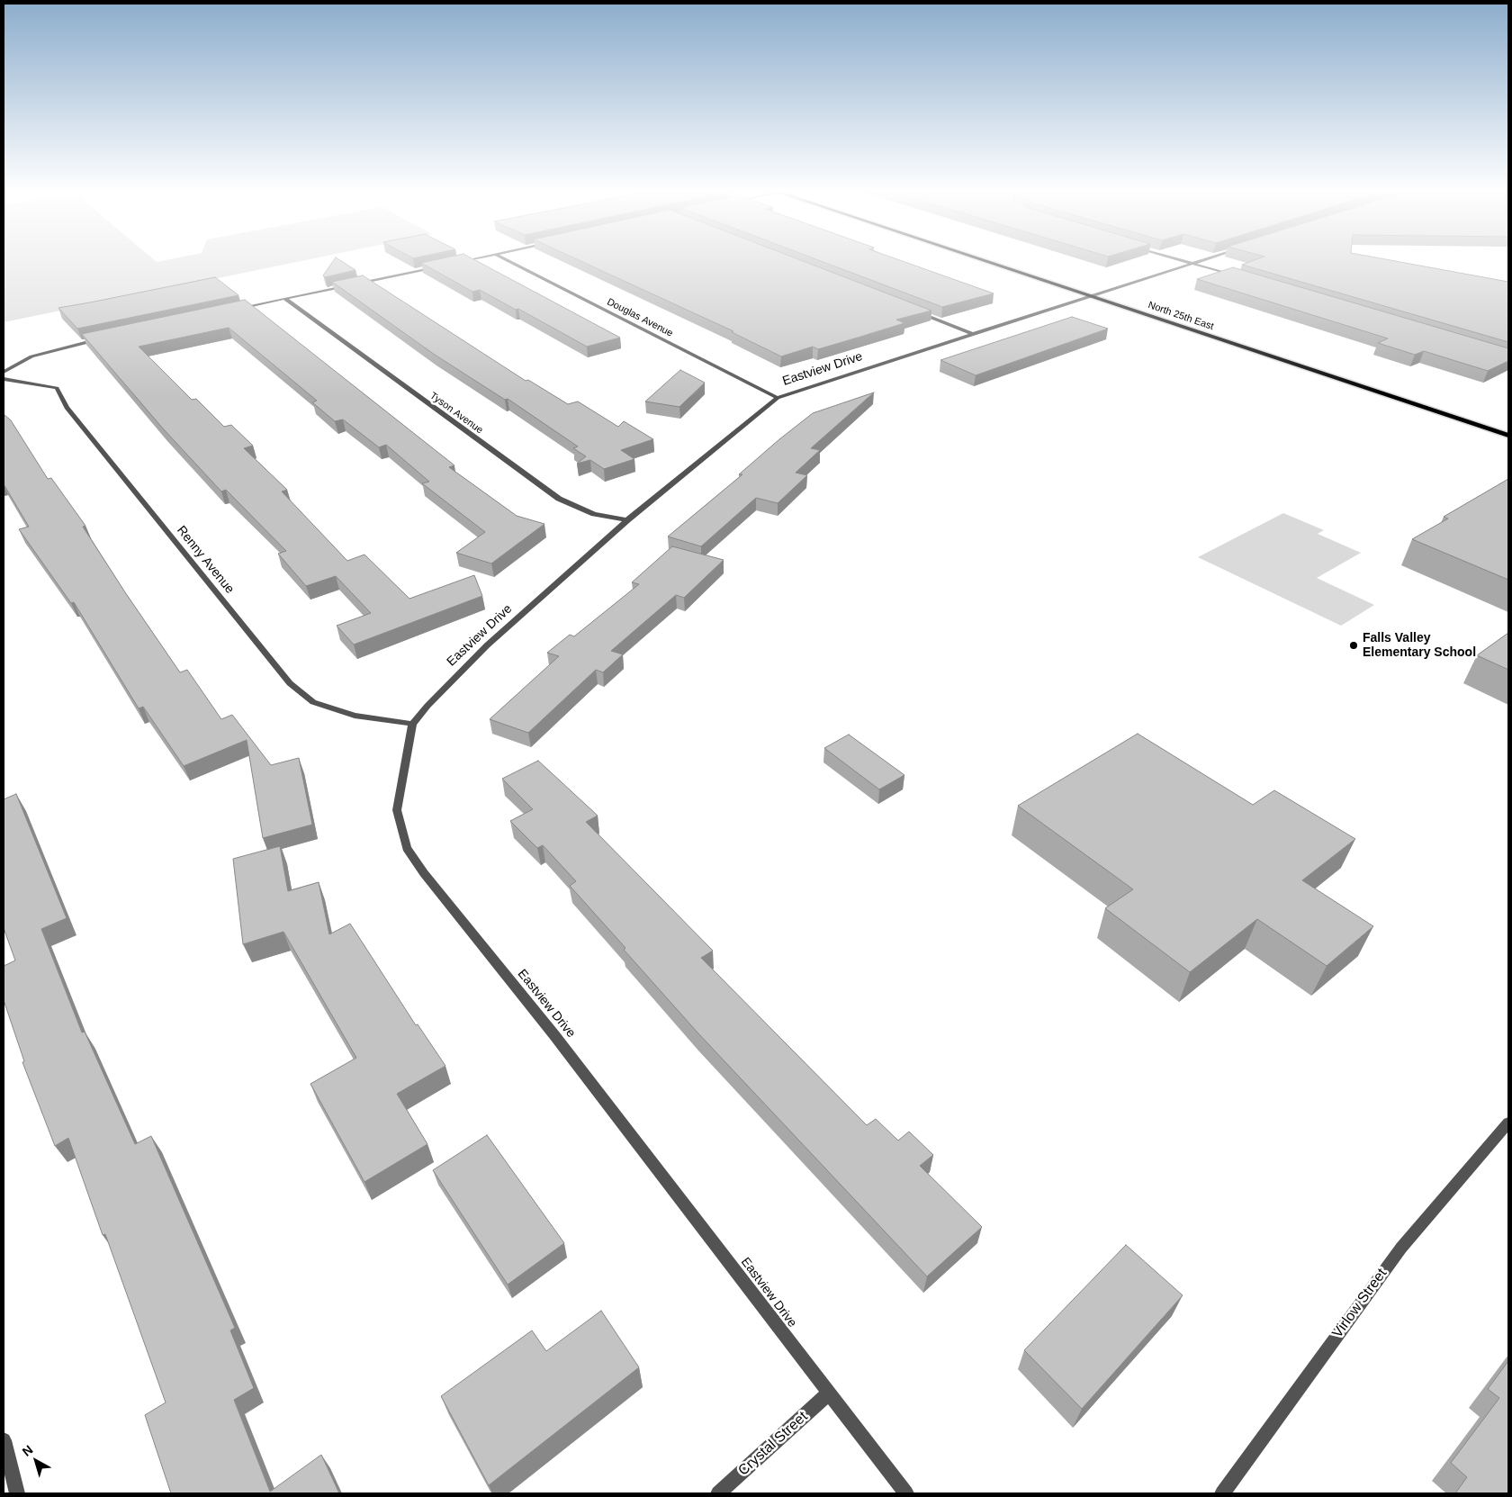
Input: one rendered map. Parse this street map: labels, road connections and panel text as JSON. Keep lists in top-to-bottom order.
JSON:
{
  "streets": {
    "main road": ["North 25th East"],
    "street": [
      "Douglas Avenue",
      "Eastview Drive",
      "Tyson Avenue",
      "Renny Avenue",
      "Virlow Street",
      "Crystal Street"
    ]
  },
  "crossings": [
    ["North 25th East", "Eastview Drive"],
    ["Douglas Avenue", "Eastview Drive"],
    ["Eastview Drive", "Tyson Avenue"],
    ["Eastview Drive", "Renny Avenue"],
    ["Eastview Drive", "Crystal Street"]
  ],
  "places": ["Falls Valley Elementary School"],
  "north": "top left"
}
